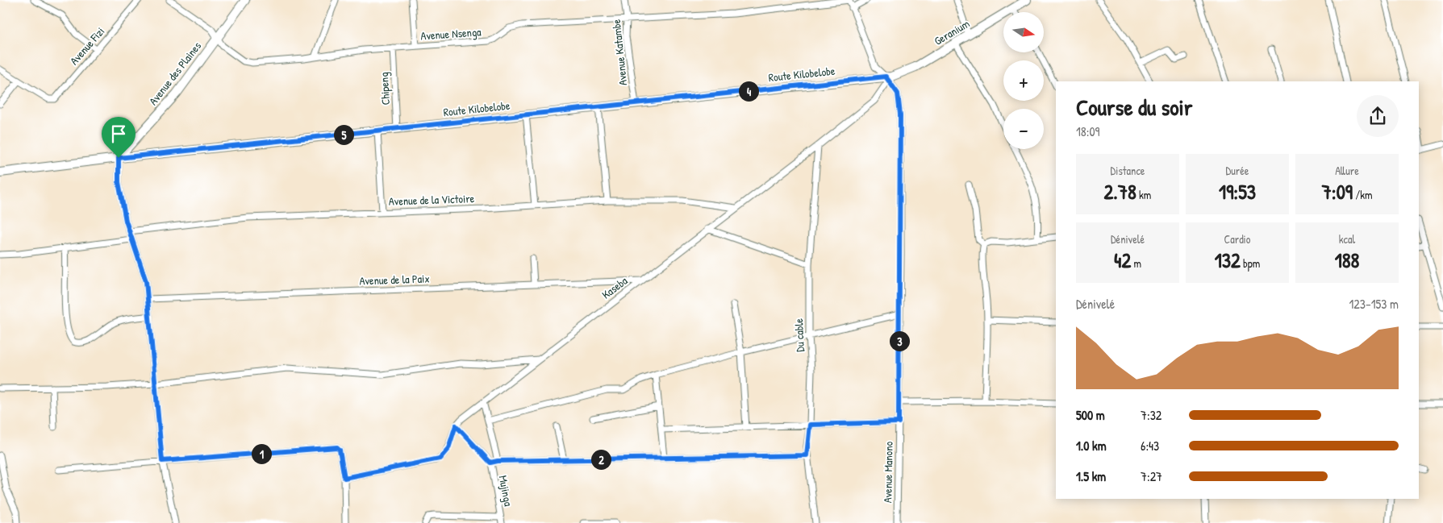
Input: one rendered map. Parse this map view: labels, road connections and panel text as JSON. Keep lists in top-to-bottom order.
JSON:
{
  "streets": {
    "street": [
      "Geranium",
      "Avenue Nsenga",
      "Avenue Fizi",
      "Avenue Katambe",
      "Avenue des Plaines",
      "Route Kilobelobe",
      "Chipeng",
      "Avenue de la Victoire",
      "Avenue de la Paix",
      "Kaseba",
      "Du cable",
      "Avenue Manono",
      "Mujinga"
    ]
  },
  "crossings": [
    ["Geranium", "Route Kilobelobe"],
    ["Geranium", "Kaseba"],
    ["Geranium", "Avenue Manono"],
    ["Avenue Nsenga", "Avenue Katambe"],
    ["Avenue Nsenga", "Avenue des Plaines"],
    ["Avenue Nsenga", "Chipeng"],
    ["Avenue Nsenga", "Avenue Manono"],
    ["Avenue Katambe", "Route Kilobelobe"],
    ["Avenue des Plaines", "Route Kilobelobe"],
    ["Route Kilobelobe", "Chipeng"],
    ["Route Kilobelobe", "Kaseba"],
    ["Route Kilobelobe", "Avenue Manono"],
    ["Avenue de la Victoire", "Kaseba"],
    ["Avenue de la Paix", "Kaseba"],
    ["Kaseba", "Du cable"],
    ["Kaseba", "Avenue Manono"]
  ],
  "north": "right",
  "page": {
    "map_buttons": ["+", "−"],
    "pins": [
      "4",
      "5",
      "3",
      "1",
      "2"
    ],
    "heading": ["Course du soir", "18:09"],
    "stats": [
      ["Distance", "2.78 km"],
      ["Durée", "19:53"],
      ["Allure", "7:09 /km"],
      ["Dénivelé", "42 m"],
      ["Cardio", "132 bpm"],
      ["kcal", "188"]
    ],
    "chart": ["Dénivelé", "123–153 m"],
    "list": [
      {
        "name": "500 m",
        "note": "7:32"
      },
      {
        "name": "1.0 km",
        "note": "6:43"
      },
      {
        "name": "1.5 km",
        "note": "7:27"
      }
    ]
  }
}
